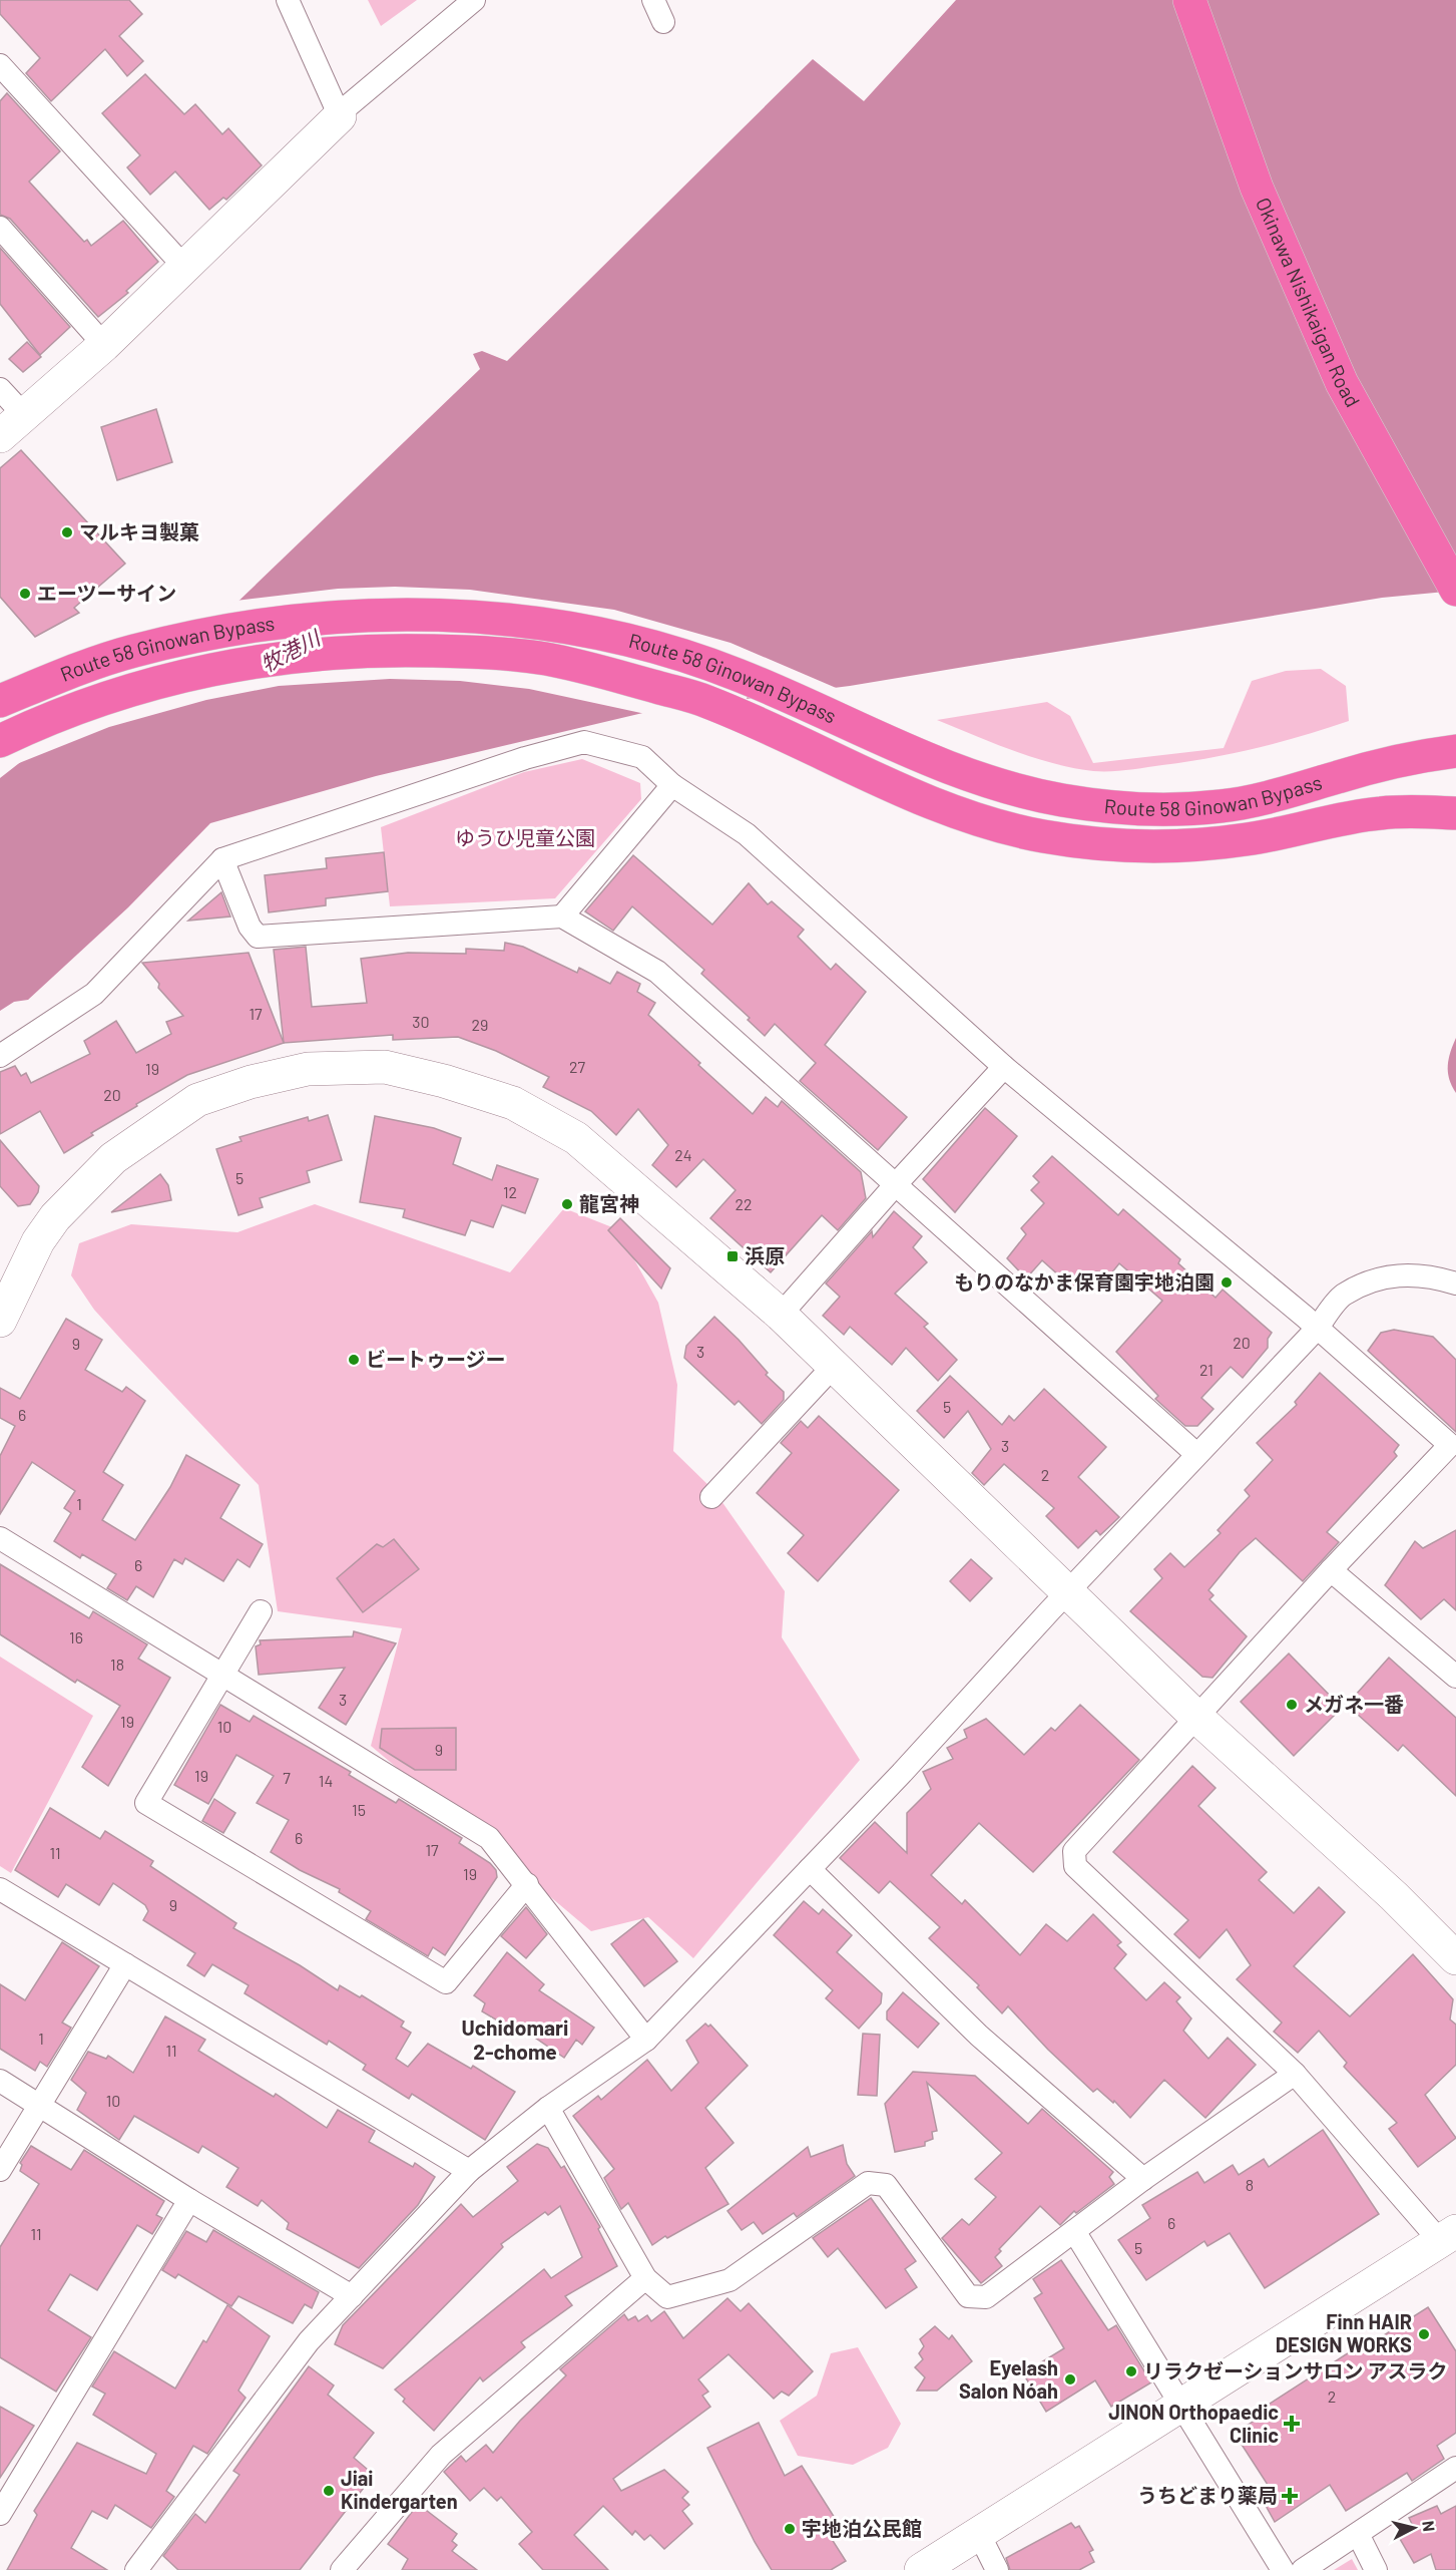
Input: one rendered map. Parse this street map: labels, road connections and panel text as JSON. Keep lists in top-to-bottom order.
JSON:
{
  "streets": {
    "highway": ["Okinawa Nishikaigan Road", "Route 58 Ginowan Bypass"]
  },
  "districts": ["Uchidomari 2-chome"],
  "water": ["牧港川"],
  "parks": ["ゆうひ児童公園"],
  "places": {
    "other": [
      "マルキヨ製菓",
      "エーツーサイン",
      "龍宮神",
      "もりのなかま保育園宇地泊園",
      "ビートゥージー",
      "メガネ一番",
      "Finn HAIR DESIGN WORKS",
      "リラクゼーションサロン アスラク",
      "Eyelash Salon Nóah",
      "Jiai Kindergarten",
      "宇地泊公民館"
    ],
    "transit": ["浜原"],
    "health": ["JINON Orthopaedic Clinic", "うちどまり薬局"]
  },
  "house_numbers": [
    "17",
    "30",
    "29",
    "27",
    "19",
    "20",
    "24",
    "5",
    "12",
    "22",
    "20",
    "9",
    "3",
    "21",
    "5",
    "6",
    "3",
    "2",
    "1",
    "6",
    "16",
    "18",
    "3",
    "19",
    "10",
    "9",
    "19",
    "7",
    "14",
    "15",
    "6",
    "17",
    "11",
    "19",
    "9",
    "1",
    "11",
    "10",
    "8",
    "6",
    "11",
    "5",
    "2"
  ],
  "north": "right"
}
